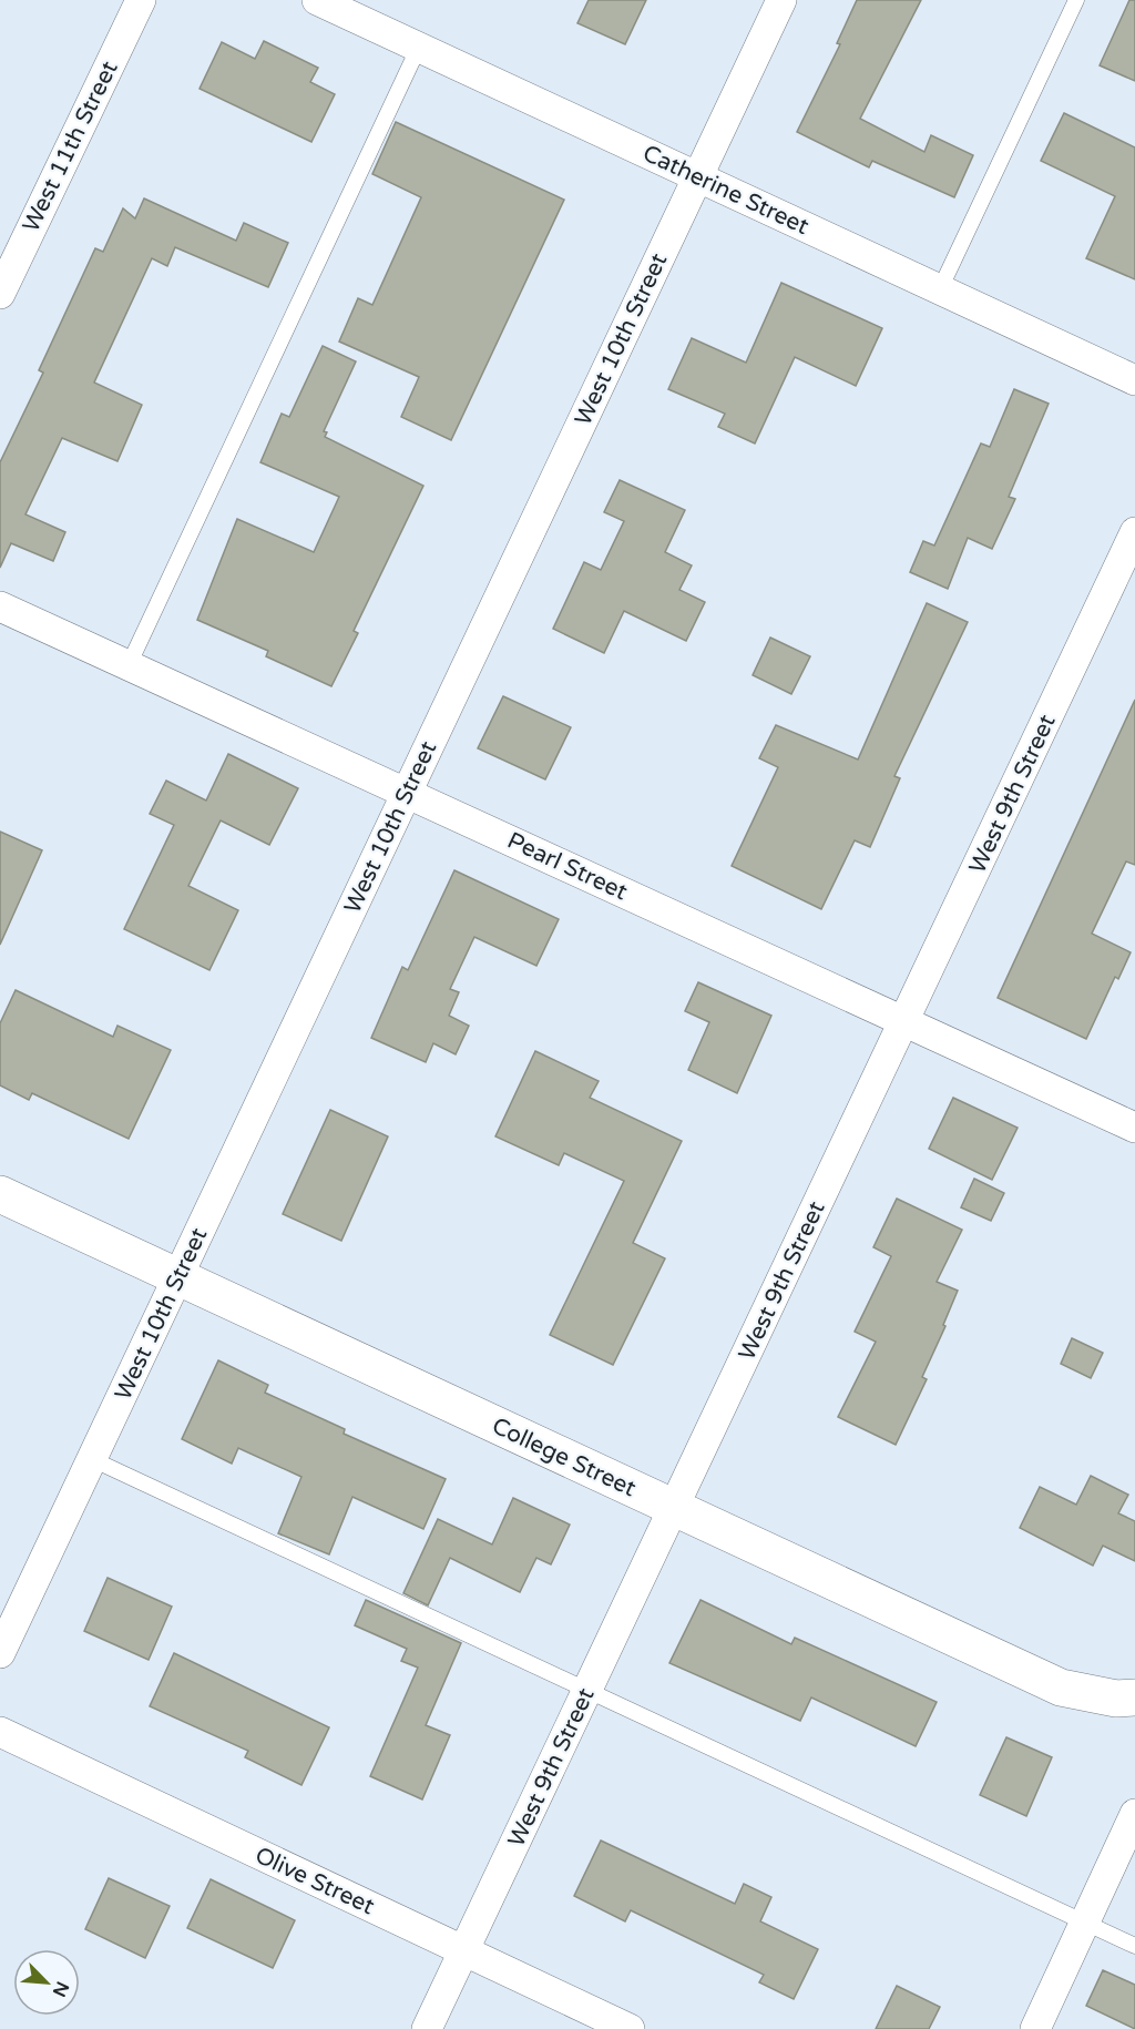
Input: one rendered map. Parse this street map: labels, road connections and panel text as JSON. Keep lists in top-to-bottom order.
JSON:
{
  "streets": {
    "street": [
      "West 11th Street",
      "Catherine Street",
      "West 10th Street",
      "West 9th Street",
      "Pearl Street",
      "College Street",
      "Olive Street"
    ]
  },
  "crossings": [
    ["Catherine Street", "West 10th Street"],
    ["West 10th Street", "Pearl Street"],
    ["West 10th Street", "College Street"],
    ["West 9th Street", "Pearl Street"],
    ["West 9th Street", "College Street"],
    ["West 9th Street", "Olive Street"]
  ],
  "north": "bottom right"
}
